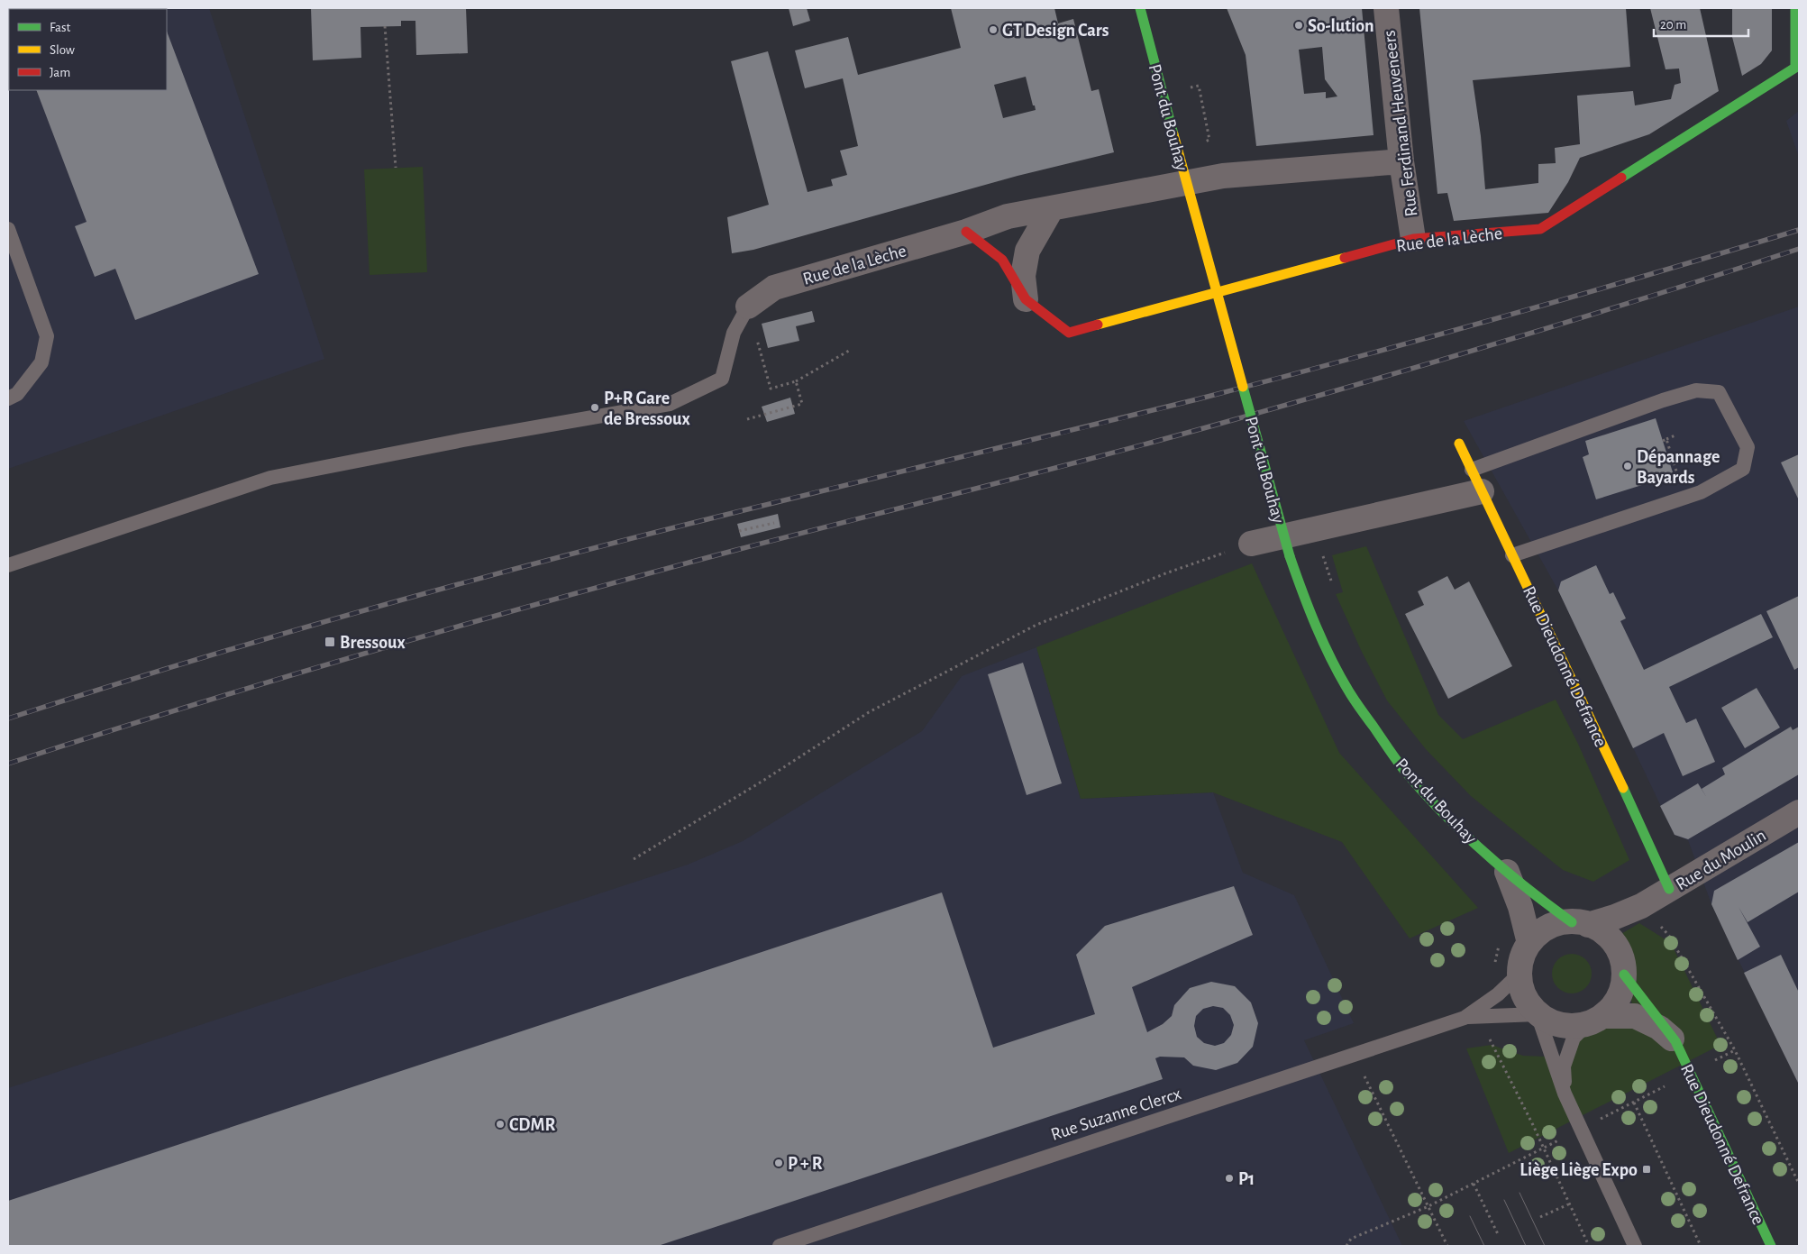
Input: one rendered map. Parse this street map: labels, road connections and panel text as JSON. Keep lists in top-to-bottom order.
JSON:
{
  "streets": {
    "street": [
      "Pont du Bouhay",
      "Rue Ferdinand Heuveneers",
      "Rue de la Lèche",
      "Rue Dieudonné Defrance",
      "Rue du Moulin"
    ],
    "lane": ["Rue Suzanne Clercx"]
  },
  "crossings": [
    ["Pont du Bouhay", "Rue Dieudonné Defrance"],
    ["Pont du Bouhay", "Rue du Moulin"],
    ["Pont du Bouhay", "Rue Suzanne Clercx"],
    ["Rue Ferdinand Heuveneers", "Rue de la Lèche"],
    ["Rue Dieudonné Defrance", "Rue du Moulin"],
    ["Rue Dieudonné Defrance", "Rue Suzanne Clercx"],
    ["Rue du Moulin", "Rue Suzanne Clercx"]
  ],
  "places": {
    "other": [
      "So-lution",
      "GT Design Cars",
      "P+R Gare de Bressoux",
      "Dépannage Bayards",
      "CDMR",
      "P + R",
      "P1"
    ],
    "transit": ["Bressoux", "Liège Liège Expo"]
  },
  "legend": ["Fast", "Slow", "Jam"],
  "scale_bar": "20 m"
}
